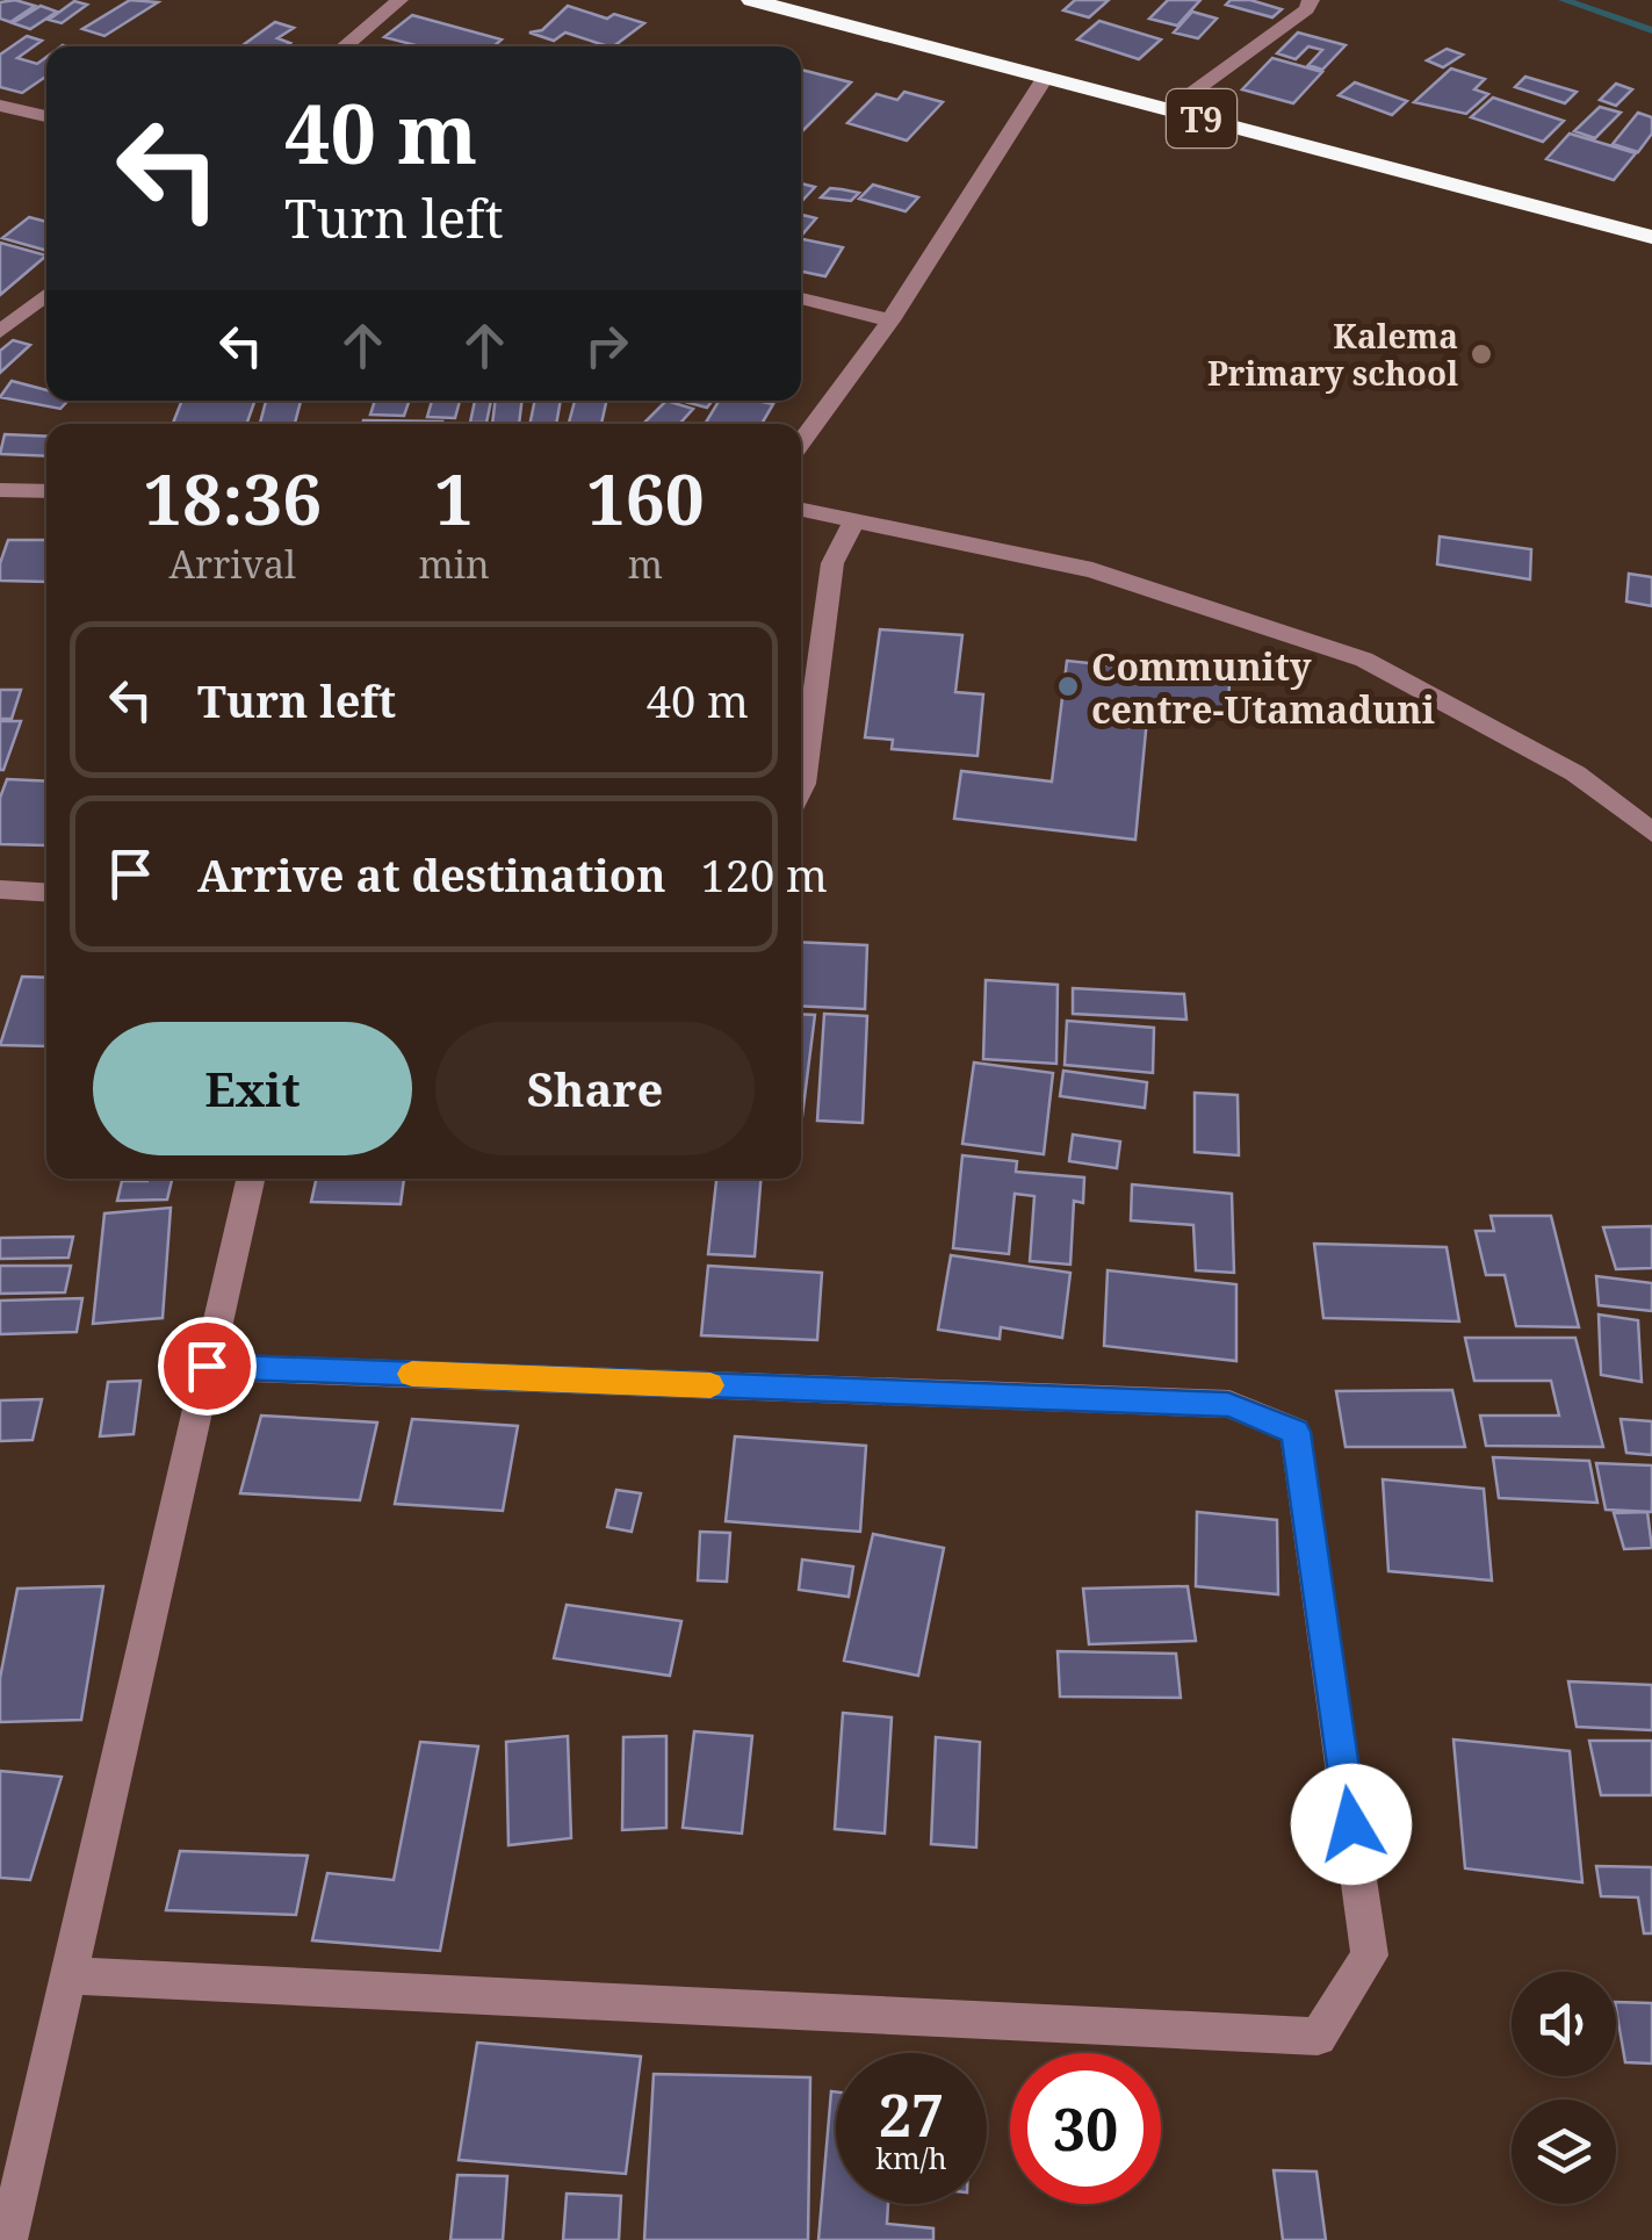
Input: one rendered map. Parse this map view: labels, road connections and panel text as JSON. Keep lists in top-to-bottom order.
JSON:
{
  "streets": {
    "highway": ["T9"]
  },
  "places": ["Kalema Primary school", "Community centre-Utamaduni"],
  "page": {
    "turn": ["40 m", "Turn left"],
    "eta": [
      "18:36",
      "Arrival",
      "1",
      "min",
      "160",
      "m"
    ],
    "list": [
      {
        "name": "Turn left",
        "value": "40 m"
      },
      {
        "name": "Arrive at destination",
        "value": "120 m"
      }
    ],
    "buttons": ["Exit", "Share"],
    "speed": "27 km/h",
    "limit": "30"
  }
}
